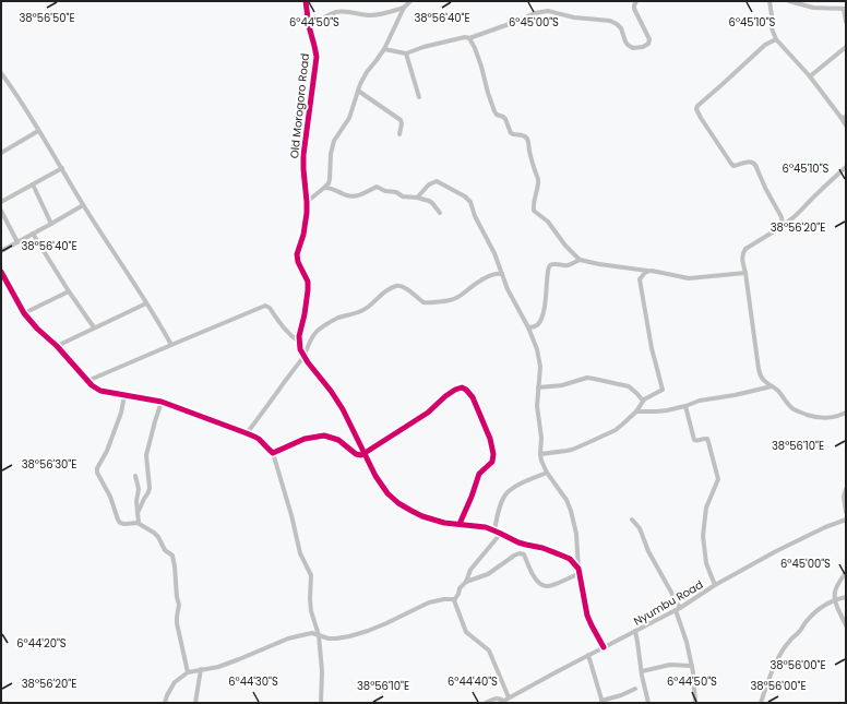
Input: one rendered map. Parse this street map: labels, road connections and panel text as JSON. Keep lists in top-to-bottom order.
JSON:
{
  "streets": {
    "street": ["Old Morogoro Road", "Nyumbu Road"]
  },
  "coordinates": [
    "38°56'50\"E",
    "38°56'40\"E",
    "6°44'50\"S",
    "6°45'00\"S",
    "6°45'10\"S",
    "38°56'20\"E",
    "38°56'10\"E",
    "38°56'30\"E",
    "6°44'20\"S",
    "38°56'00\"E",
    "6°44'30\"S",
    "6°44'40\"S"
  ]
}
